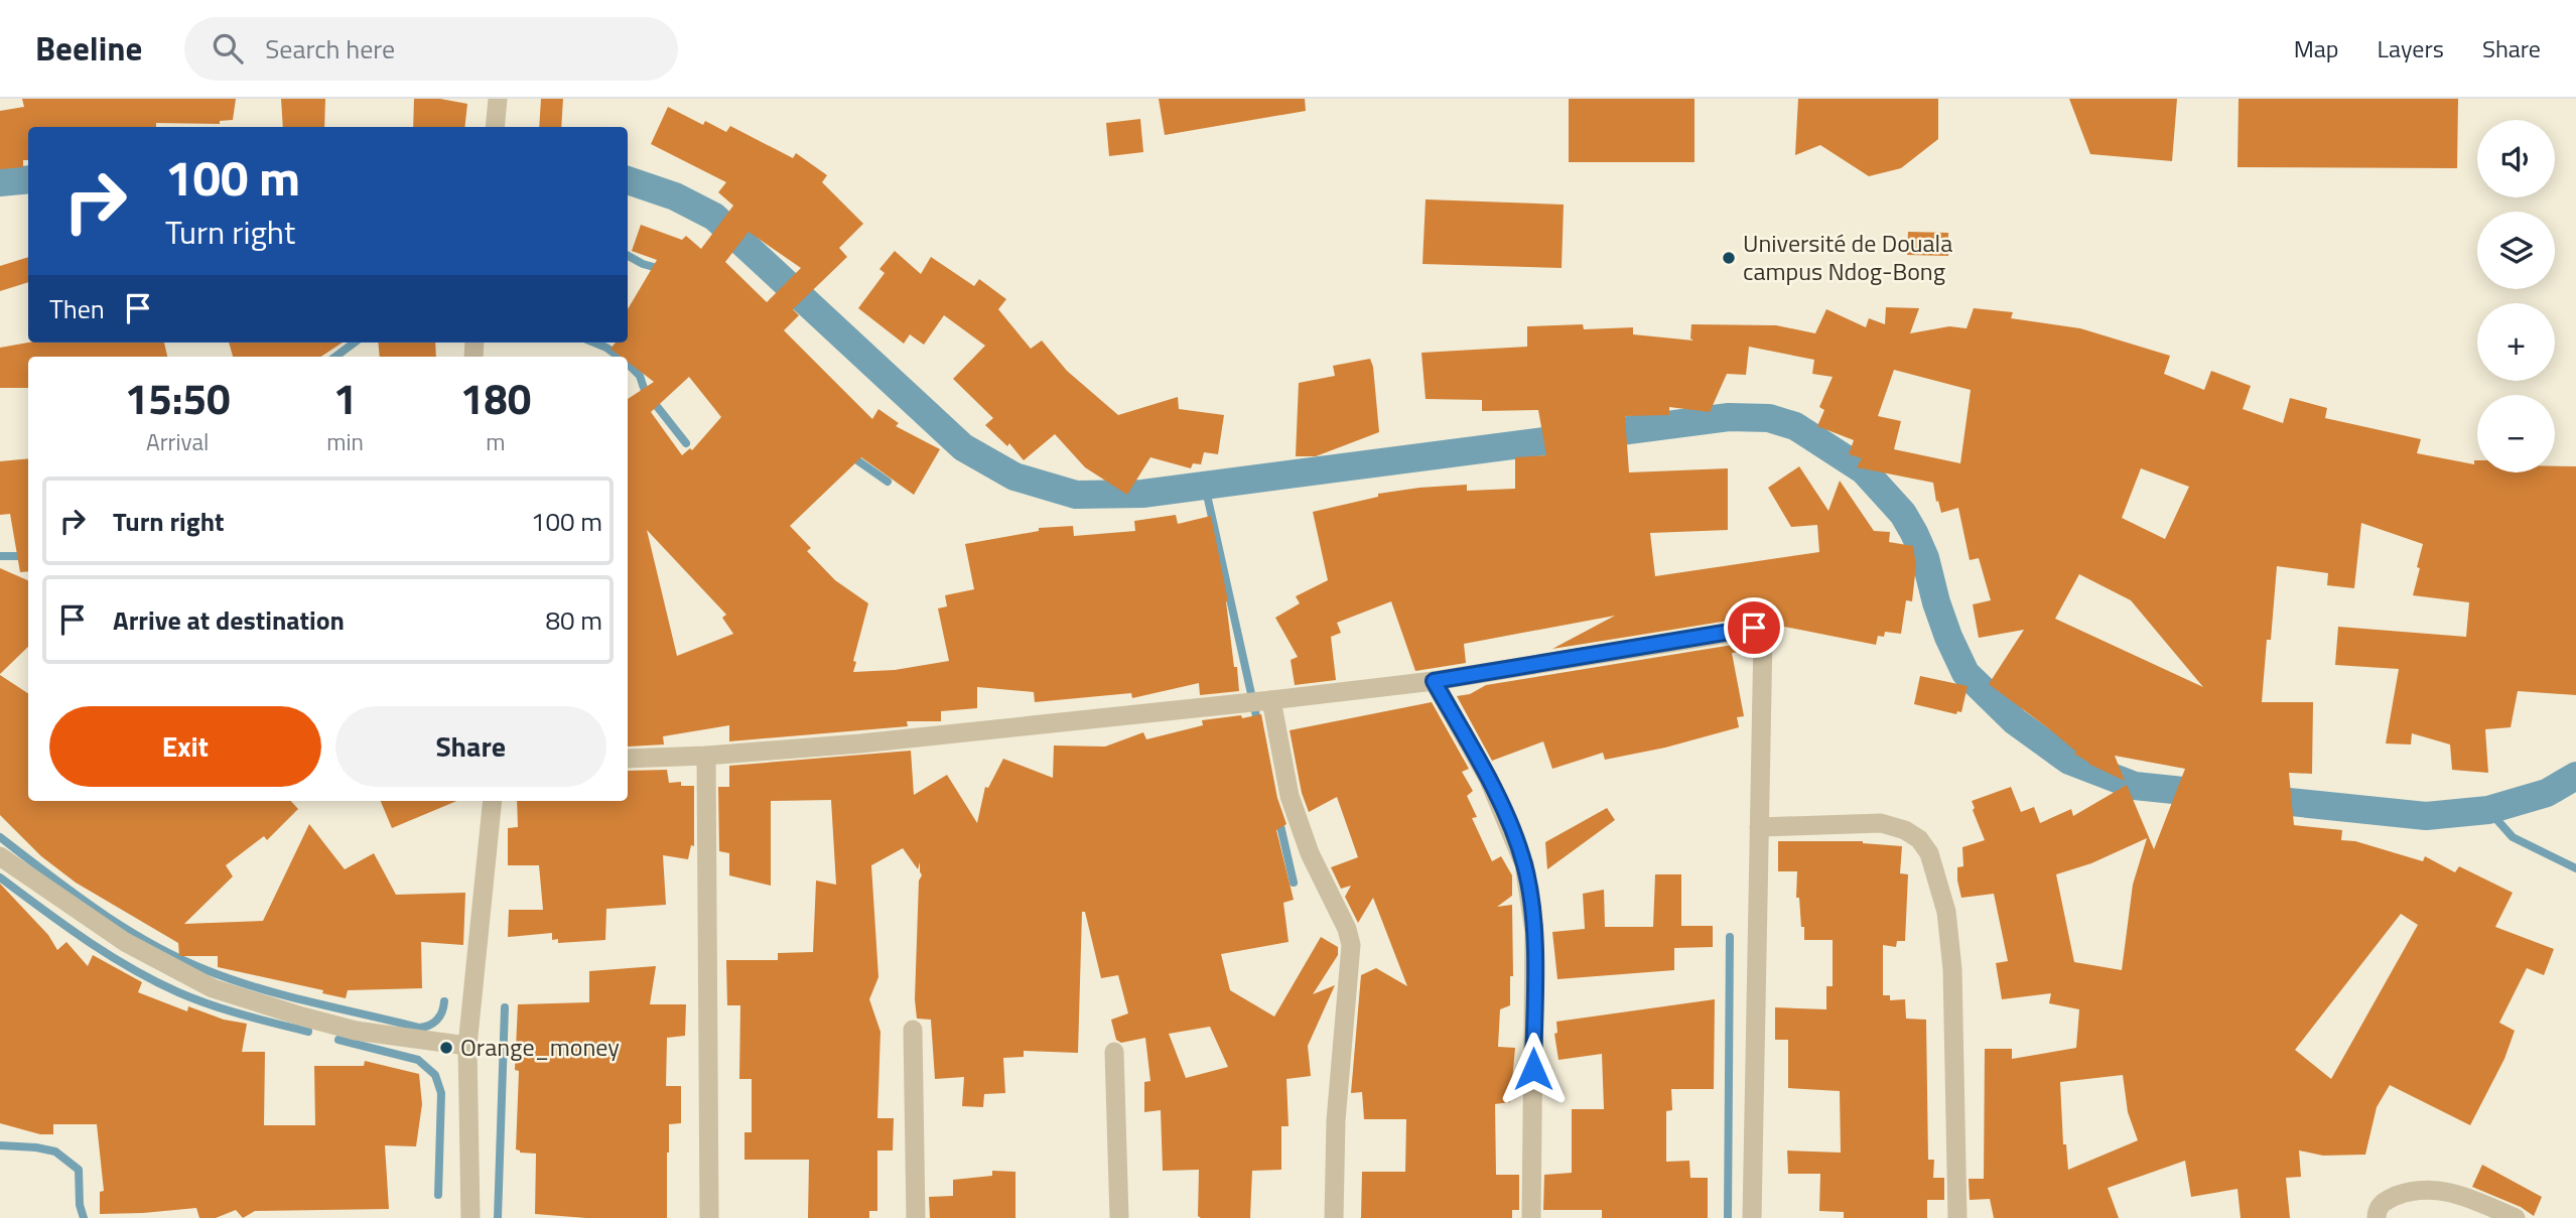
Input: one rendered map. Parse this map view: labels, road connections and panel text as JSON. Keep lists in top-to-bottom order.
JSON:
{
  "places": ["Université de Douala campus Ndog-Bong", "Orange_money"],
  "page": {
    "header": "Beeline",
    "search": "Search here",
    "nav": ["Map", "Layers", "Share"],
    "map_buttons": ["+", "−"],
    "turn": ["100 m", "Turn right"],
    "then": "Then",
    "eta": [
      "15:50",
      "Arrival",
      "1",
      "min",
      "180",
      "m"
    ],
    "list": [
      {
        "name": "Turn right",
        "value": "100 m"
      },
      {
        "name": "Arrive at destination",
        "value": "80 m"
      }
    ],
    "buttons": ["Exit", "Share"]
  }
}
